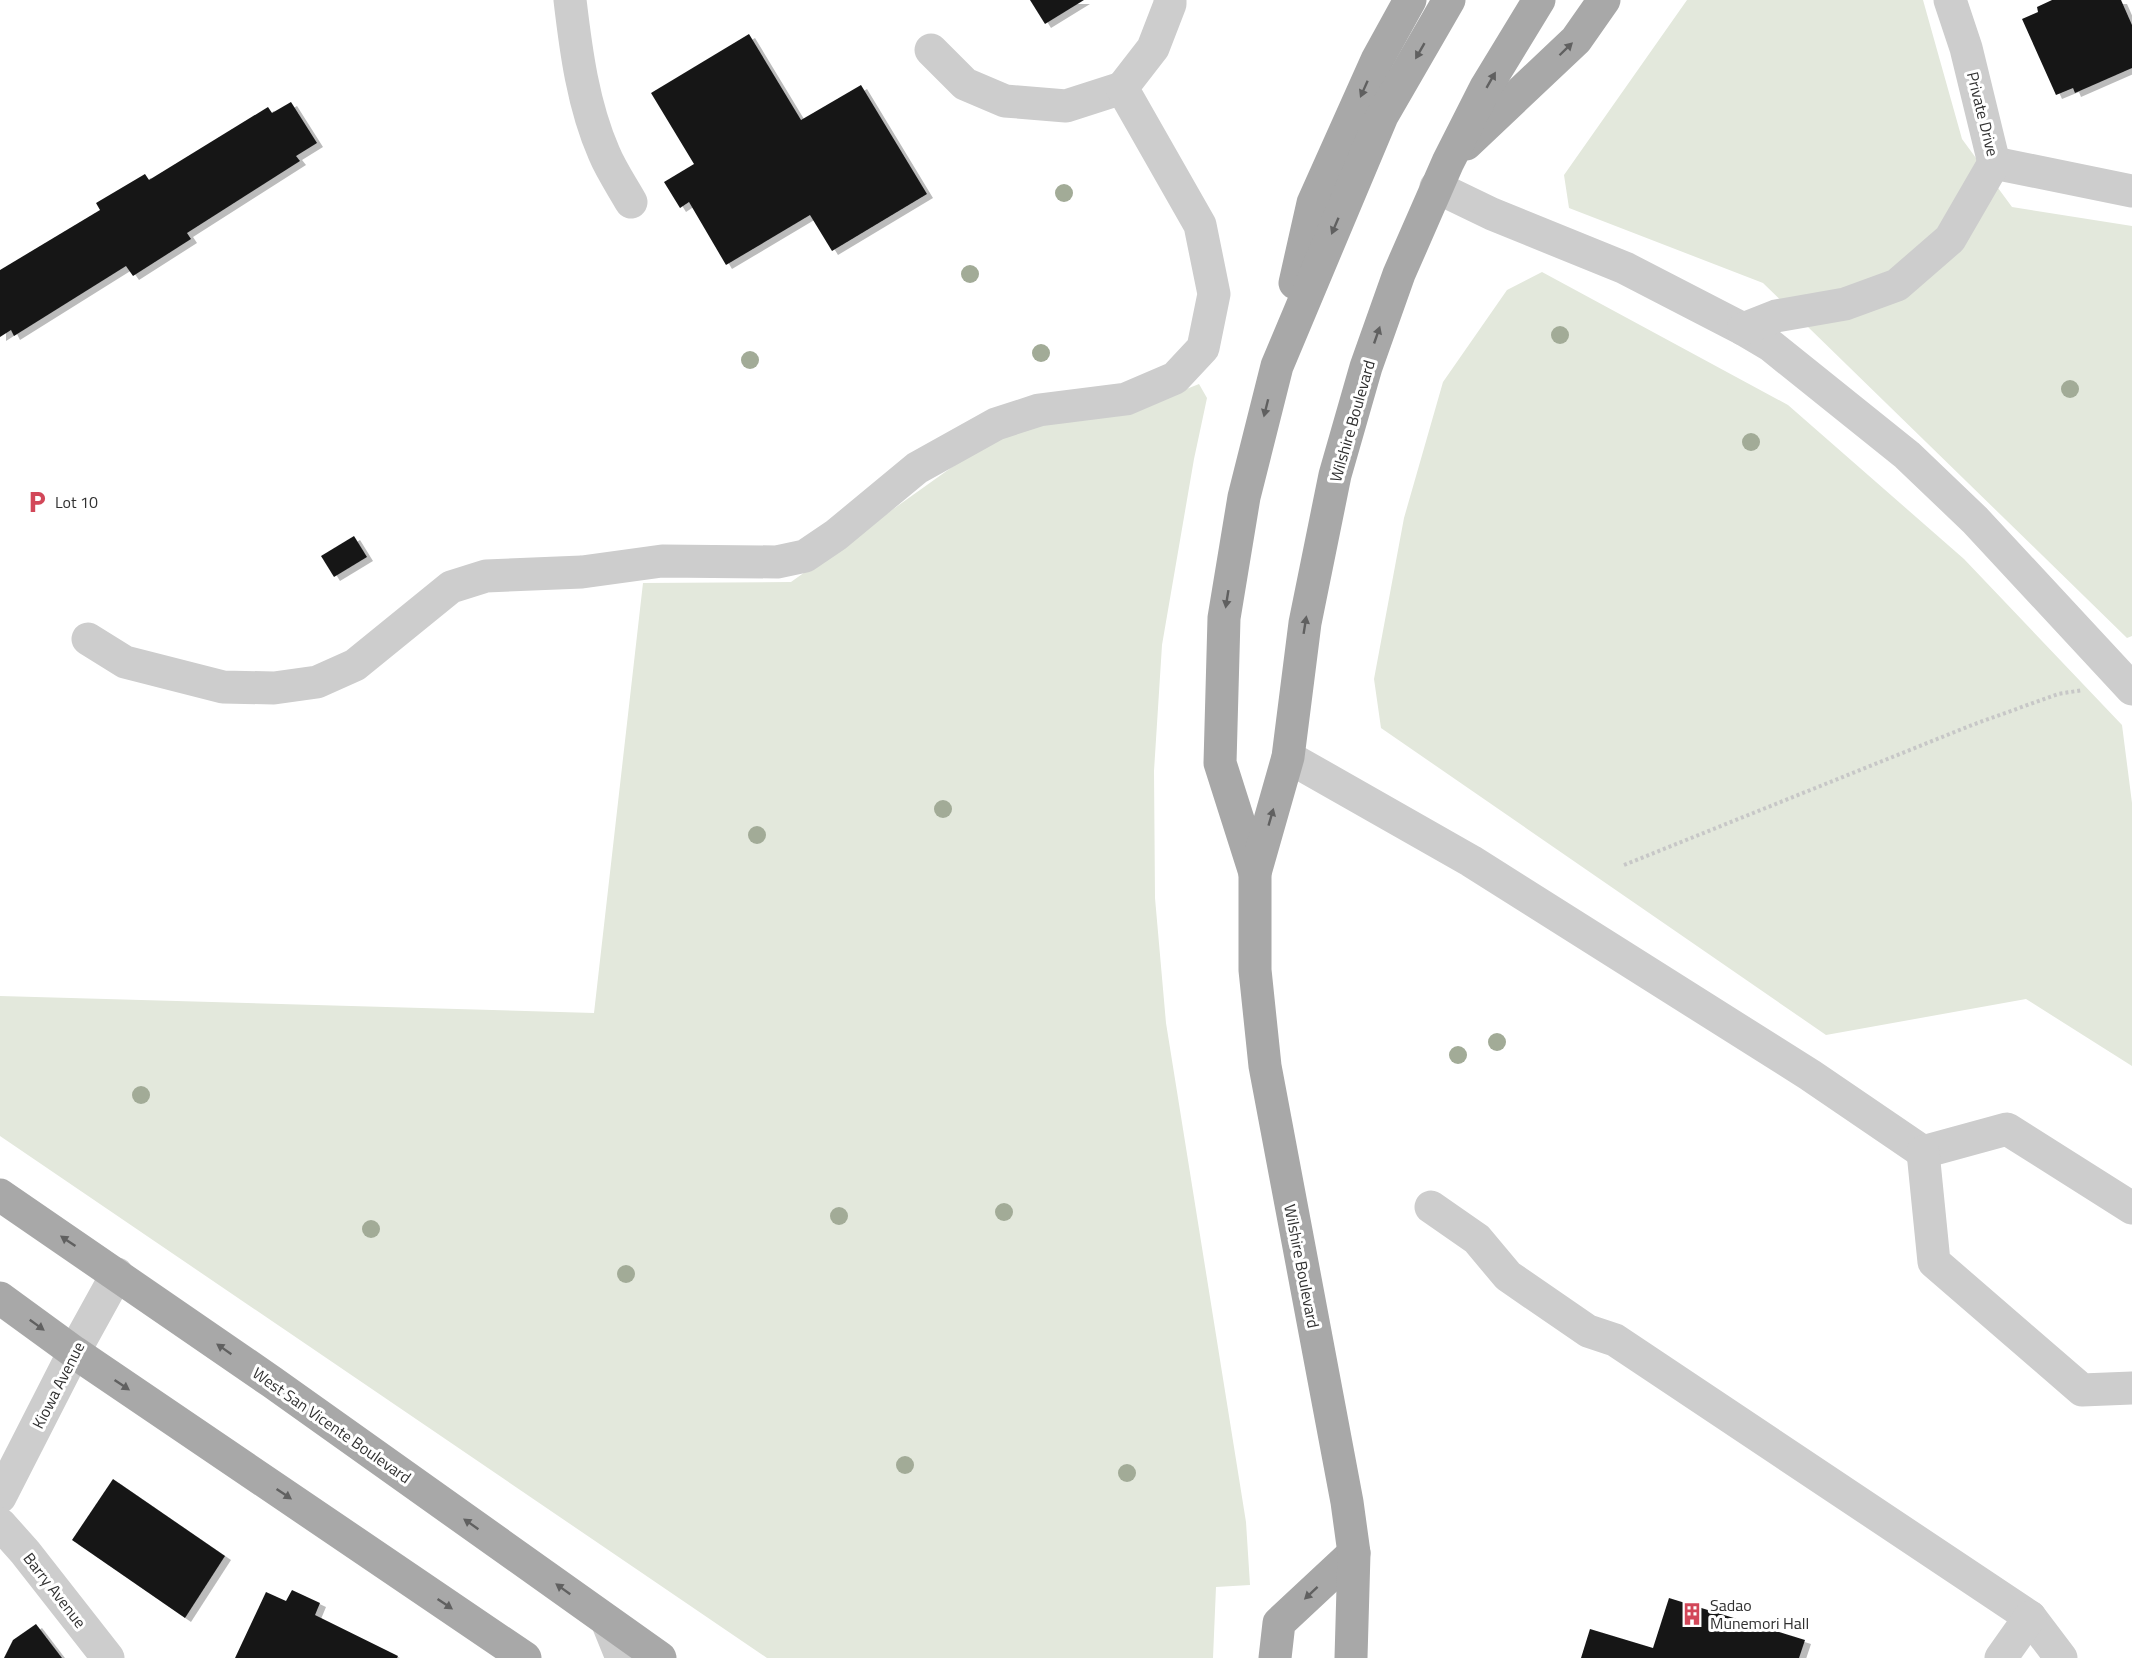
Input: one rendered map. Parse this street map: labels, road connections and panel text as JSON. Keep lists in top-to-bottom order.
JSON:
{
  "streets": {
    "main road": ["Wilshire Boulevard", "West San Vicente Boulevard"],
    "street": ["Private Drive", "Kiowa Avenue", "Barry Avenue"]
  },
  "crossings": [
    ["Kiowa Avenue", "West San Vicente Boulevard"]
  ],
  "places": {
    "parking": ["Lot 10"],
    "building": ["Sadao Munemori Hall"]
  }
}
